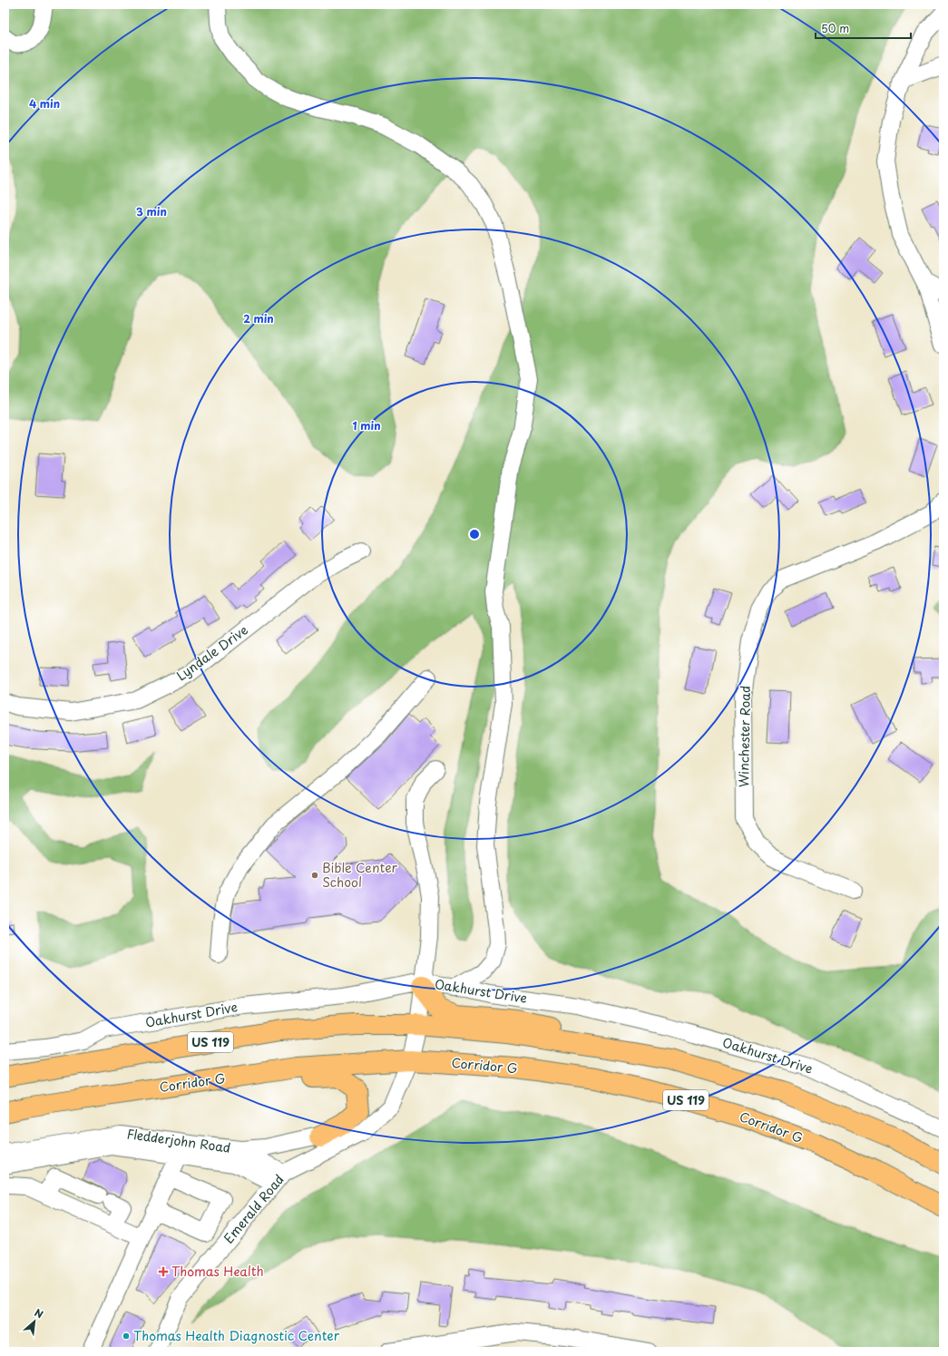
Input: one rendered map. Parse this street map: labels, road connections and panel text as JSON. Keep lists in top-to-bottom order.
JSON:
{
  "streets": {
    "highway": ["US 119", "Corridor G"],
    "street": [
      "Lyndale Drive",
      "Winchester Road",
      "Oakhurst Drive",
      "Fledderjohn Road",
      "Emerald Road"
    ]
  },
  "crossings": [
    ["Oakhurst Drive", "Emerald Road"],
    ["US 119", "Emerald Road"],
    ["Corridor G", "Emerald Road"],
    ["Fledderjohn Road", "Emerald Road"]
  ],
  "places": {
    "other": ["Bible Center School", "Thomas Health Diagnostic Center"],
    "health": ["Thomas Health"]
  },
  "scale_bar": "50 m",
  "north": "top right",
  "rings": [
    "4 min",
    "3 min",
    "2 min",
    "1 min"
  ]
}
